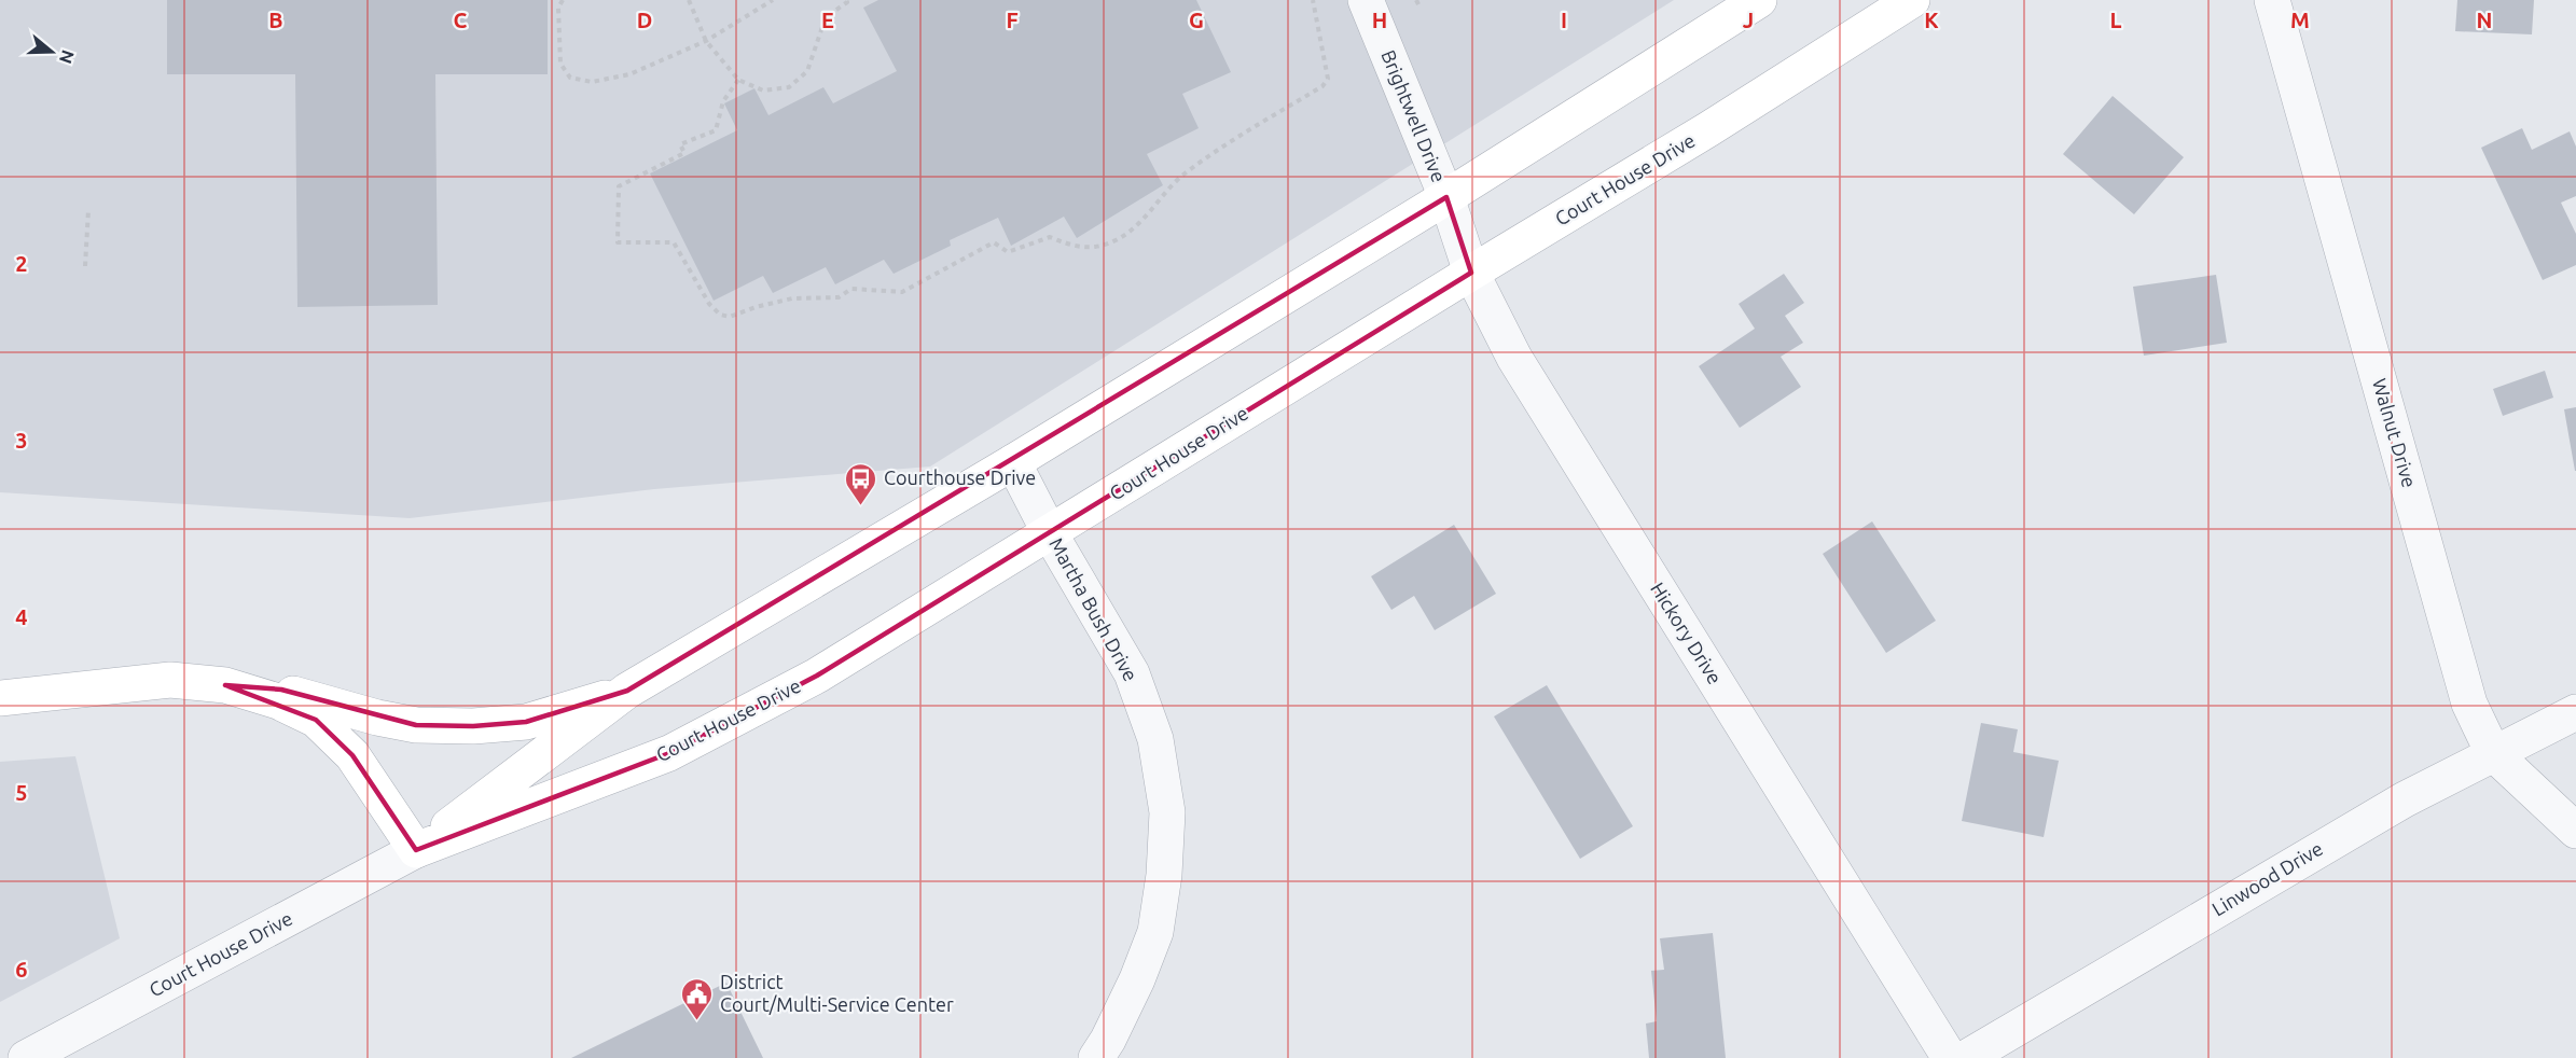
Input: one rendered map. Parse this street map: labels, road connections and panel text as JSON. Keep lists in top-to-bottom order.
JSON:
{
  "streets": {
    "main road": ["Court House Drive"],
    "street": [
      "Brightwell Drive",
      "Walnut Drive",
      "Martha Bush Drive",
      "Hickory Drive",
      "Linwood Drive"
    ]
  },
  "crossings": [
    ["Brightwell Drive", "Court House Drive"],
    ["Brightwell Drive", "Hickory Drive"],
    ["Court House Drive", "Martha Bush Drive"],
    ["Court House Drive", "Hickory Drive"],
    ["Walnut Drive", "Linwood Drive"]
  ],
  "places": {
    "bus stop": ["Courthouse Drive"],
    "public building": ["District Court/Multi-Service Center"]
  },
  "north": "right",
  "grid": {
    "columns": [
      "B",
      "C",
      "D",
      "E",
      "F",
      "G",
      "H",
      "I",
      "J",
      "K",
      "L",
      "M",
      "N"
    ],
    "rows": [
      "2",
      "3",
      "4",
      "5",
      "6"
    ]
  }
}
